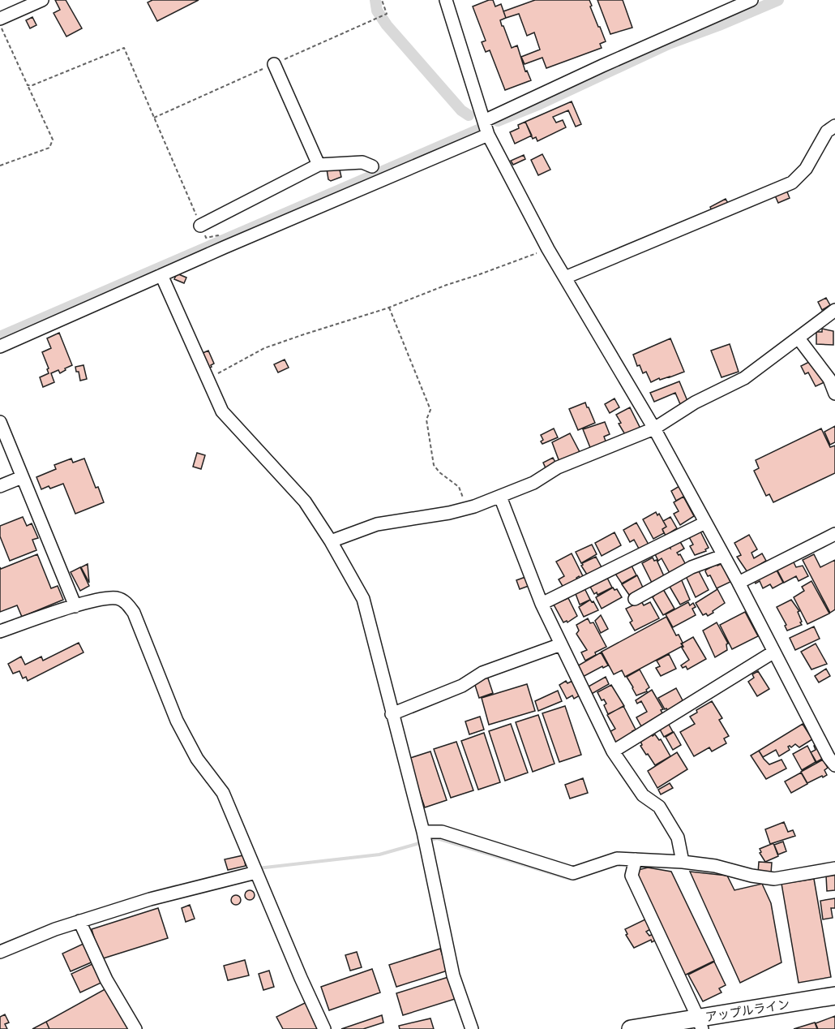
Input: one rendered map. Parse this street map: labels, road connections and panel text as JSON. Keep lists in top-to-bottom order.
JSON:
{
  "streets": {
    "highway": ["アップルライン"]
  }
}
